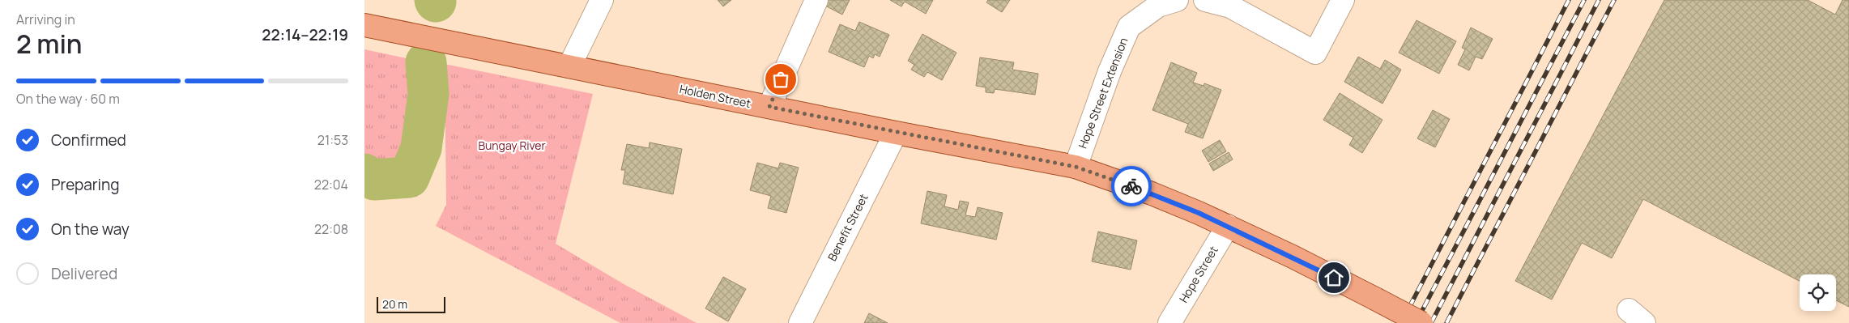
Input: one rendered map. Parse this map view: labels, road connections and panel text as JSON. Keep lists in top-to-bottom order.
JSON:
{
  "streets": {
    "main road": ["Holden Street"],
    "street": ["Hope Street Extension", "Benefit Street", "Hope Street"]
  },
  "crossings": [
    ["Hope Street Extension", "Holden Street"],
    ["Holden Street", "Benefit Street"],
    ["Holden Street", "Hope Street"]
  ],
  "parks": ["Bungay River"],
  "scale_bar": "20 m",
  "page": {
    "heading": ["2 min", "Arriving in", "22:14–22:19"],
    "bar": "On the way · 60 m",
    "list": [
      ["Confirmed", "21:53"],
      ["Preparing", "22:04"],
      ["On the way", "22:08"],
      "Delivered"
    ],
    "scale": "20 m"
  }
}
